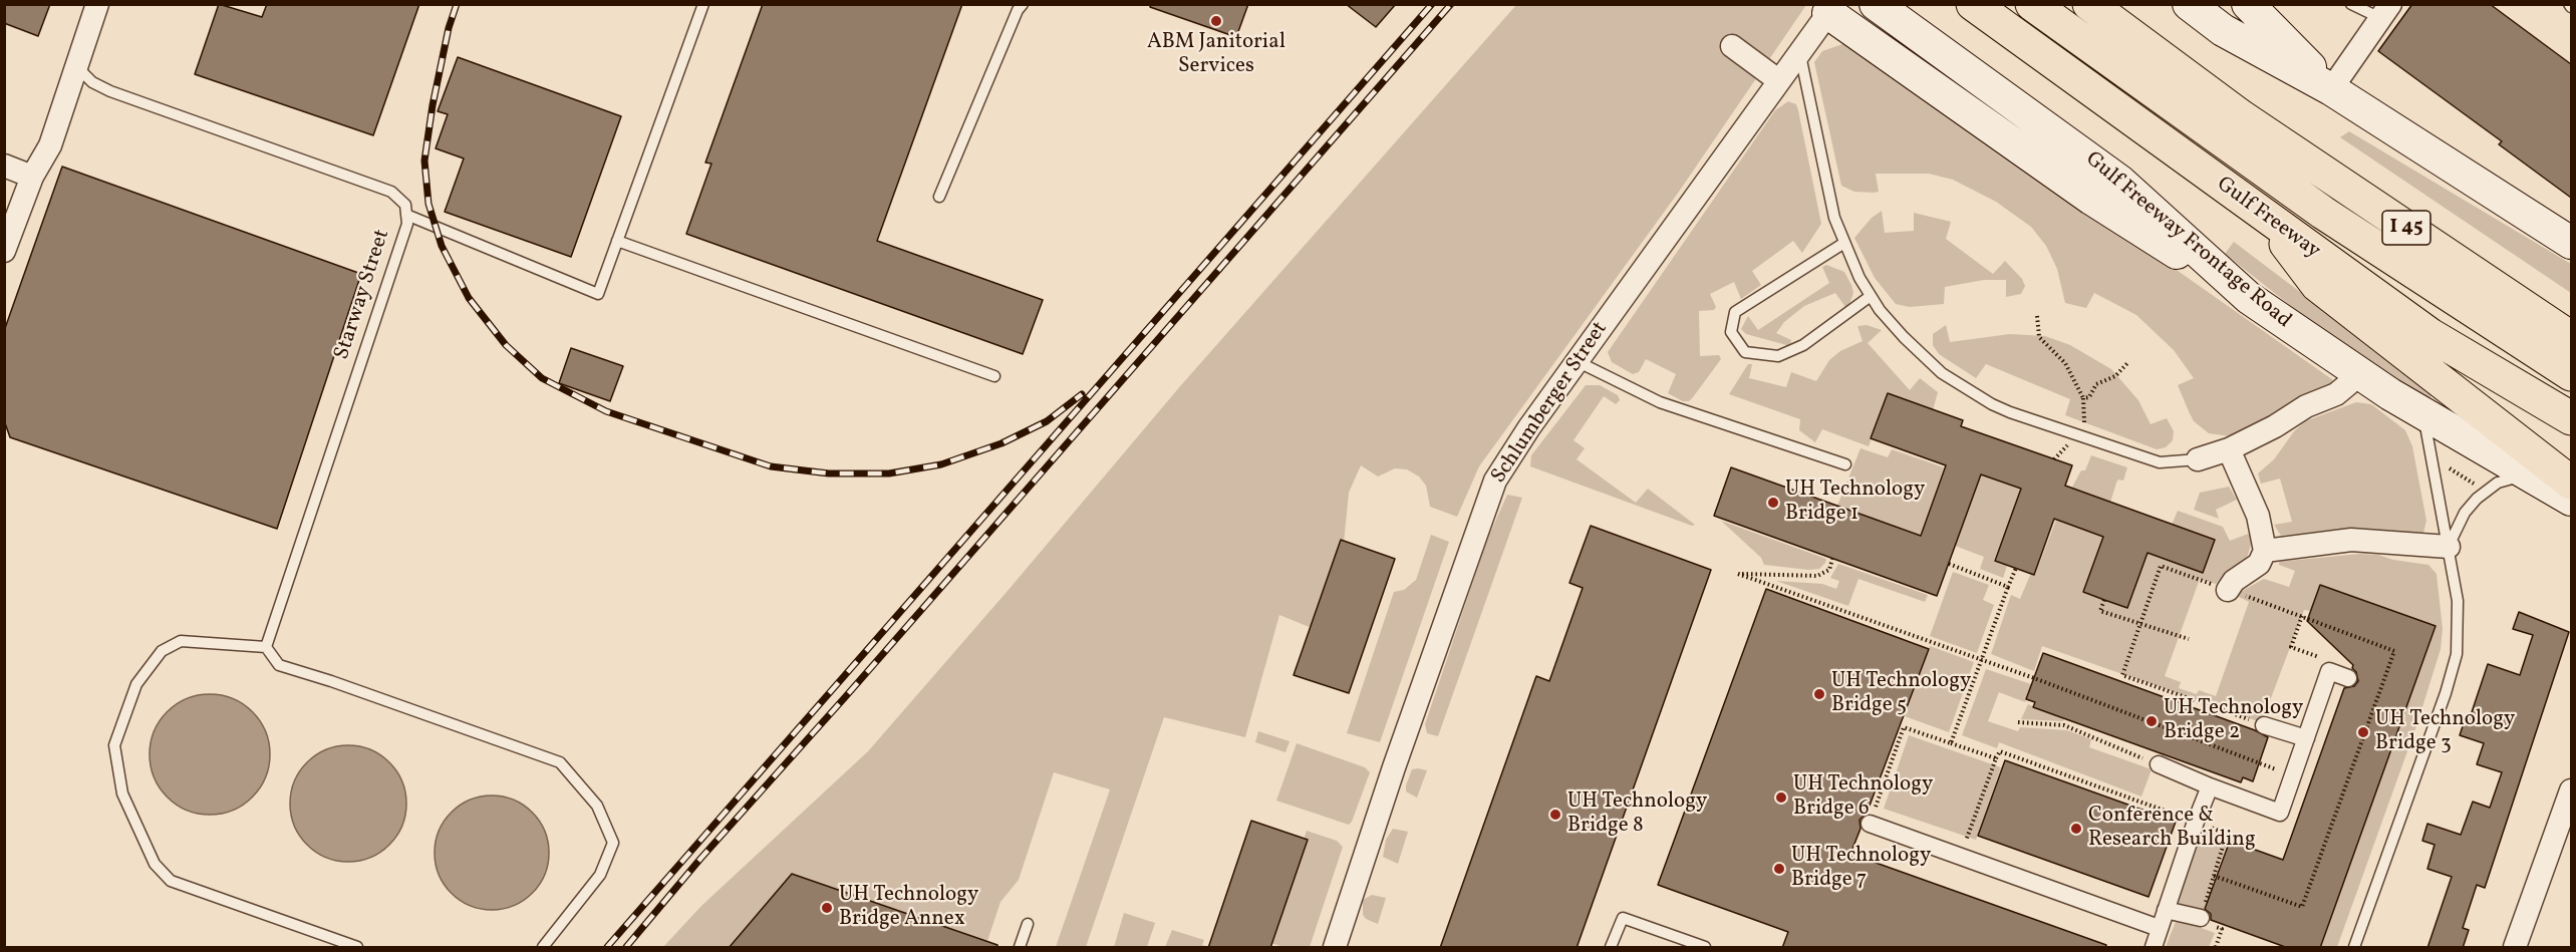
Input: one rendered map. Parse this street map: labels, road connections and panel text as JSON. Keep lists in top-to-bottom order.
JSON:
{
  "streets": {
    "highway": ["Gulf Freeway", "I 45"],
    "main road": ["Gulf Freeway Frontage Road"],
    "street": ["Schlumberger Street"],
    "lane": ["Starway Street"]
  },
  "places": [
    "ABM Janitorial Services",
    "UH Technology Bridge 1",
    "UH Technology Bridge 5",
    "UH Technology Bridge 2",
    "UH Technology Bridge 3",
    "UH Technology Bridge 6",
    "UH Technology Bridge 8",
    "Conference & Research Building",
    "UH Technology Bridge 7",
    "UH Technology Bridge Annex"
  ]
}
